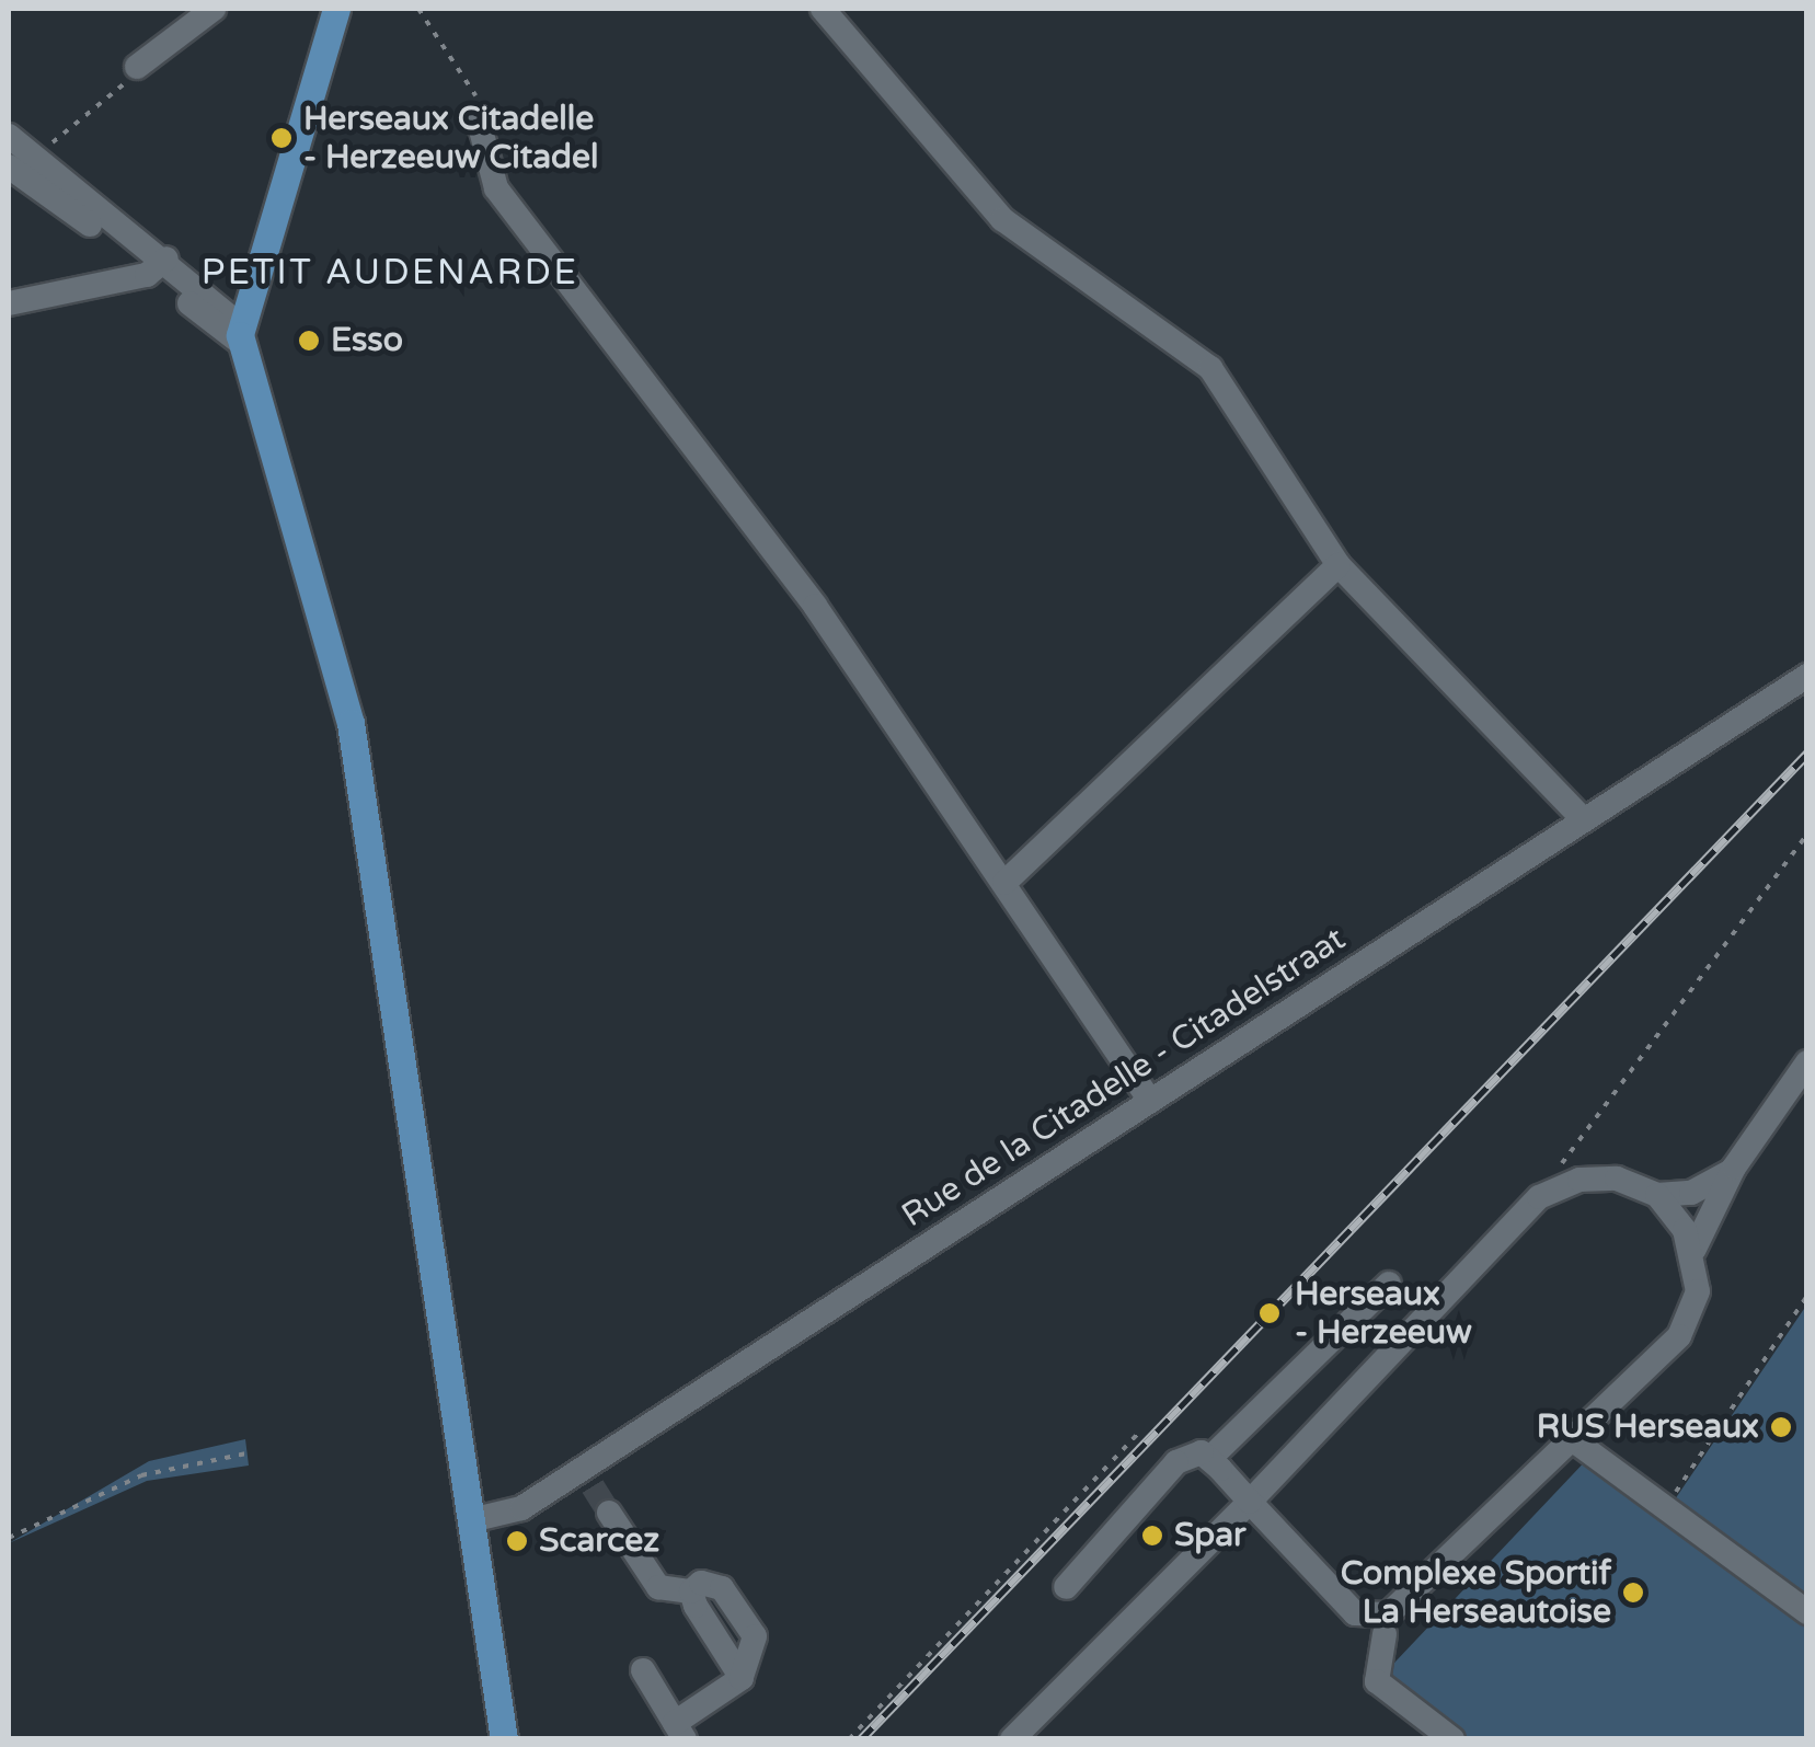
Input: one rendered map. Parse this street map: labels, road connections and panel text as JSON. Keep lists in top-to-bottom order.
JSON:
{
  "streets": {
    "street": ["Rue de la Citadelle - Citadelstraat"]
  },
  "districts": ["PETIT AUDENARDE"],
  "places": [
    "Herseaux Citadelle - Herzeeuw Citadel",
    "Esso",
    "Herseaux - Herzeeuw",
    "RUS Herseaux",
    "Spar",
    "Scarcez",
    "Complexe Sportif La Herseautoise"
  ]
}
